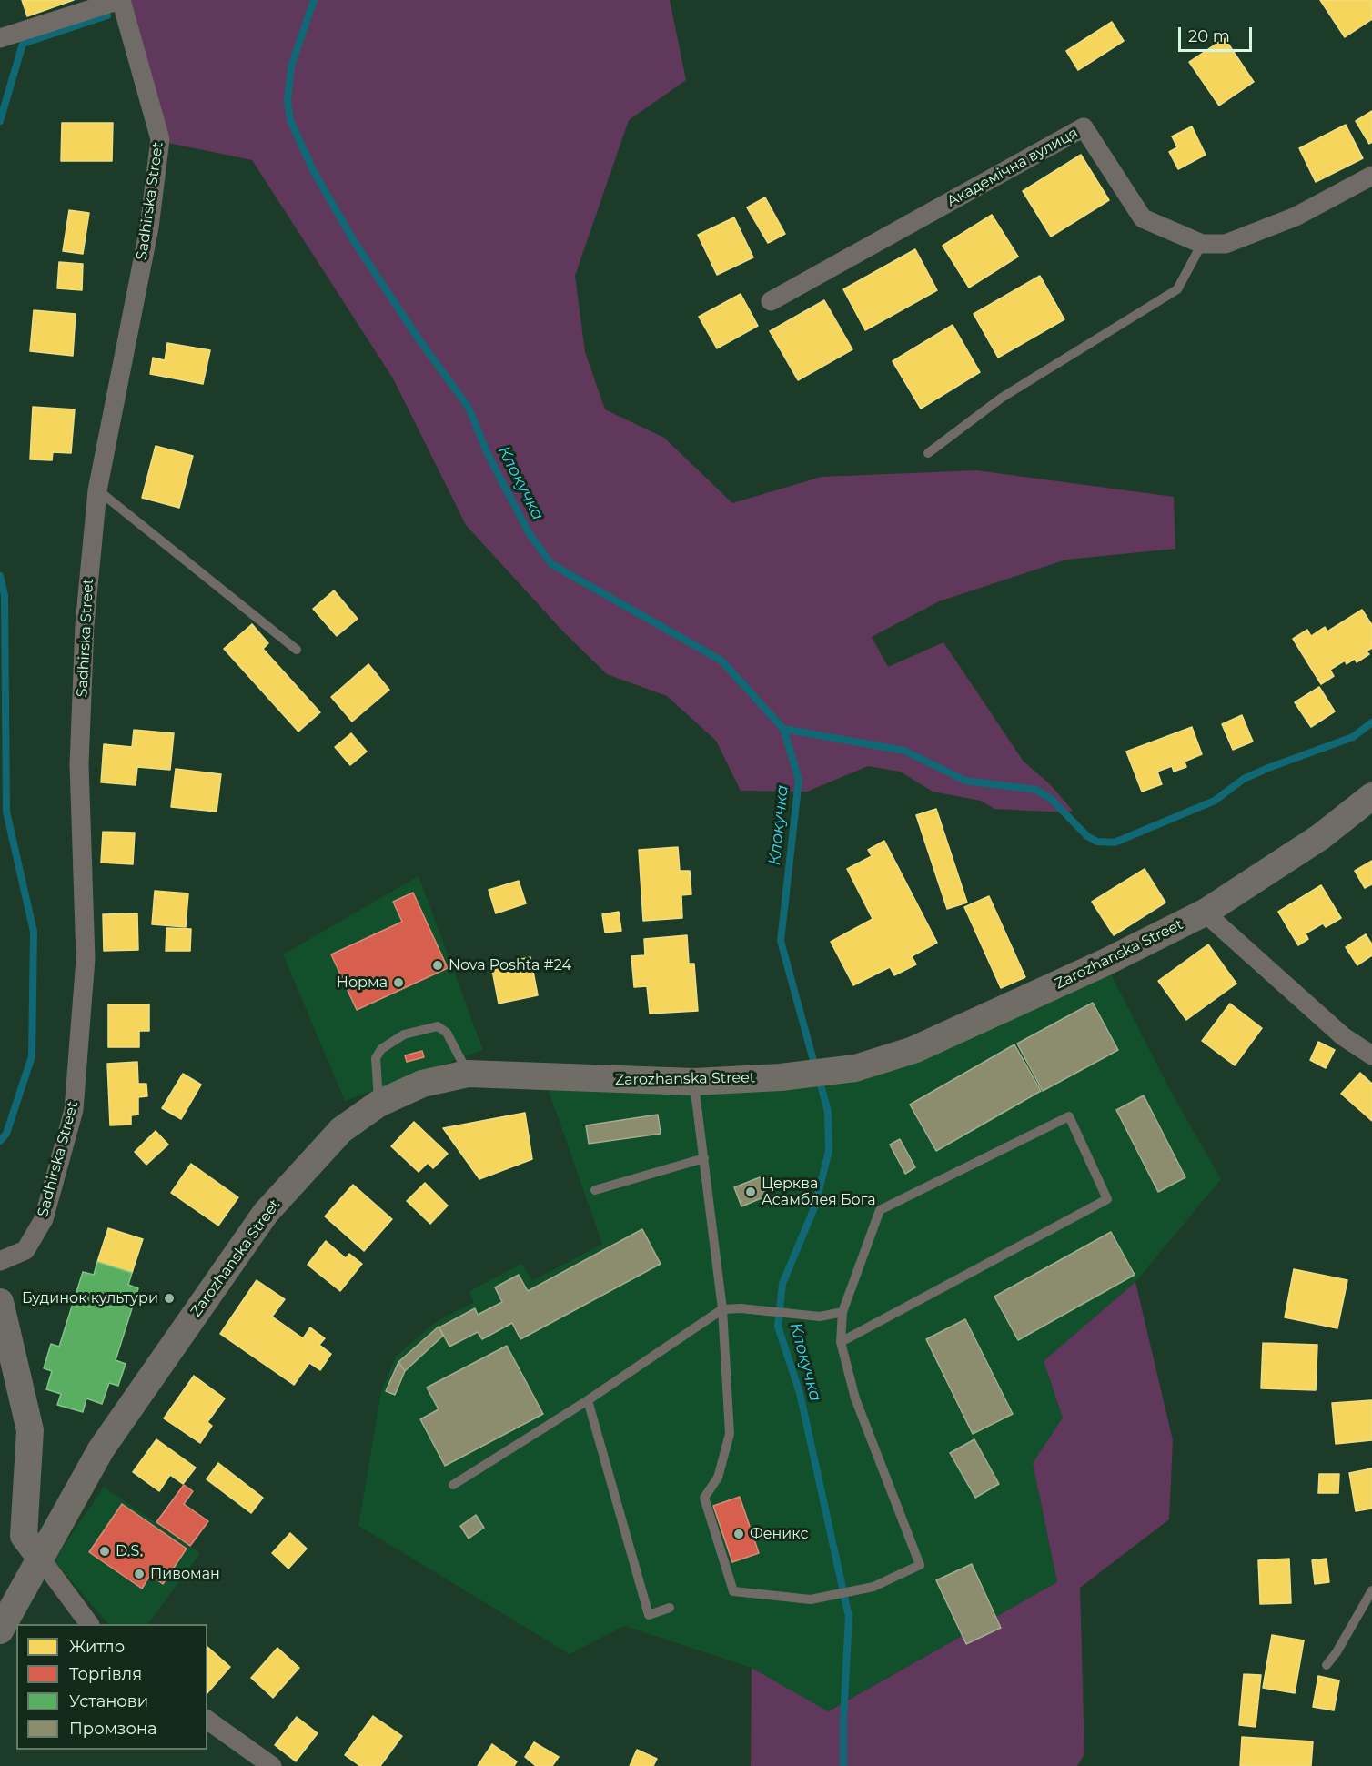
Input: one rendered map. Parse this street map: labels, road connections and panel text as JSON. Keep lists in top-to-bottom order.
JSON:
{
  "streets": {
    "street": ["Академічна вулиця", "Sadhirska Street", "Zarozhanska Street"]
  },
  "water": ["Клокучка"],
  "places": [
    "Nova Poshta #24",
    "Норма",
    "Церква Асамблея Бога",
    "Будинок культури",
    "Феникс",
    "D.S.",
    "Пивоман"
  ],
  "legend": [
    "Житло",
    "Торгівля",
    "Установи",
    "Промзона"
  ],
  "scale_bar": "20 m"
}
